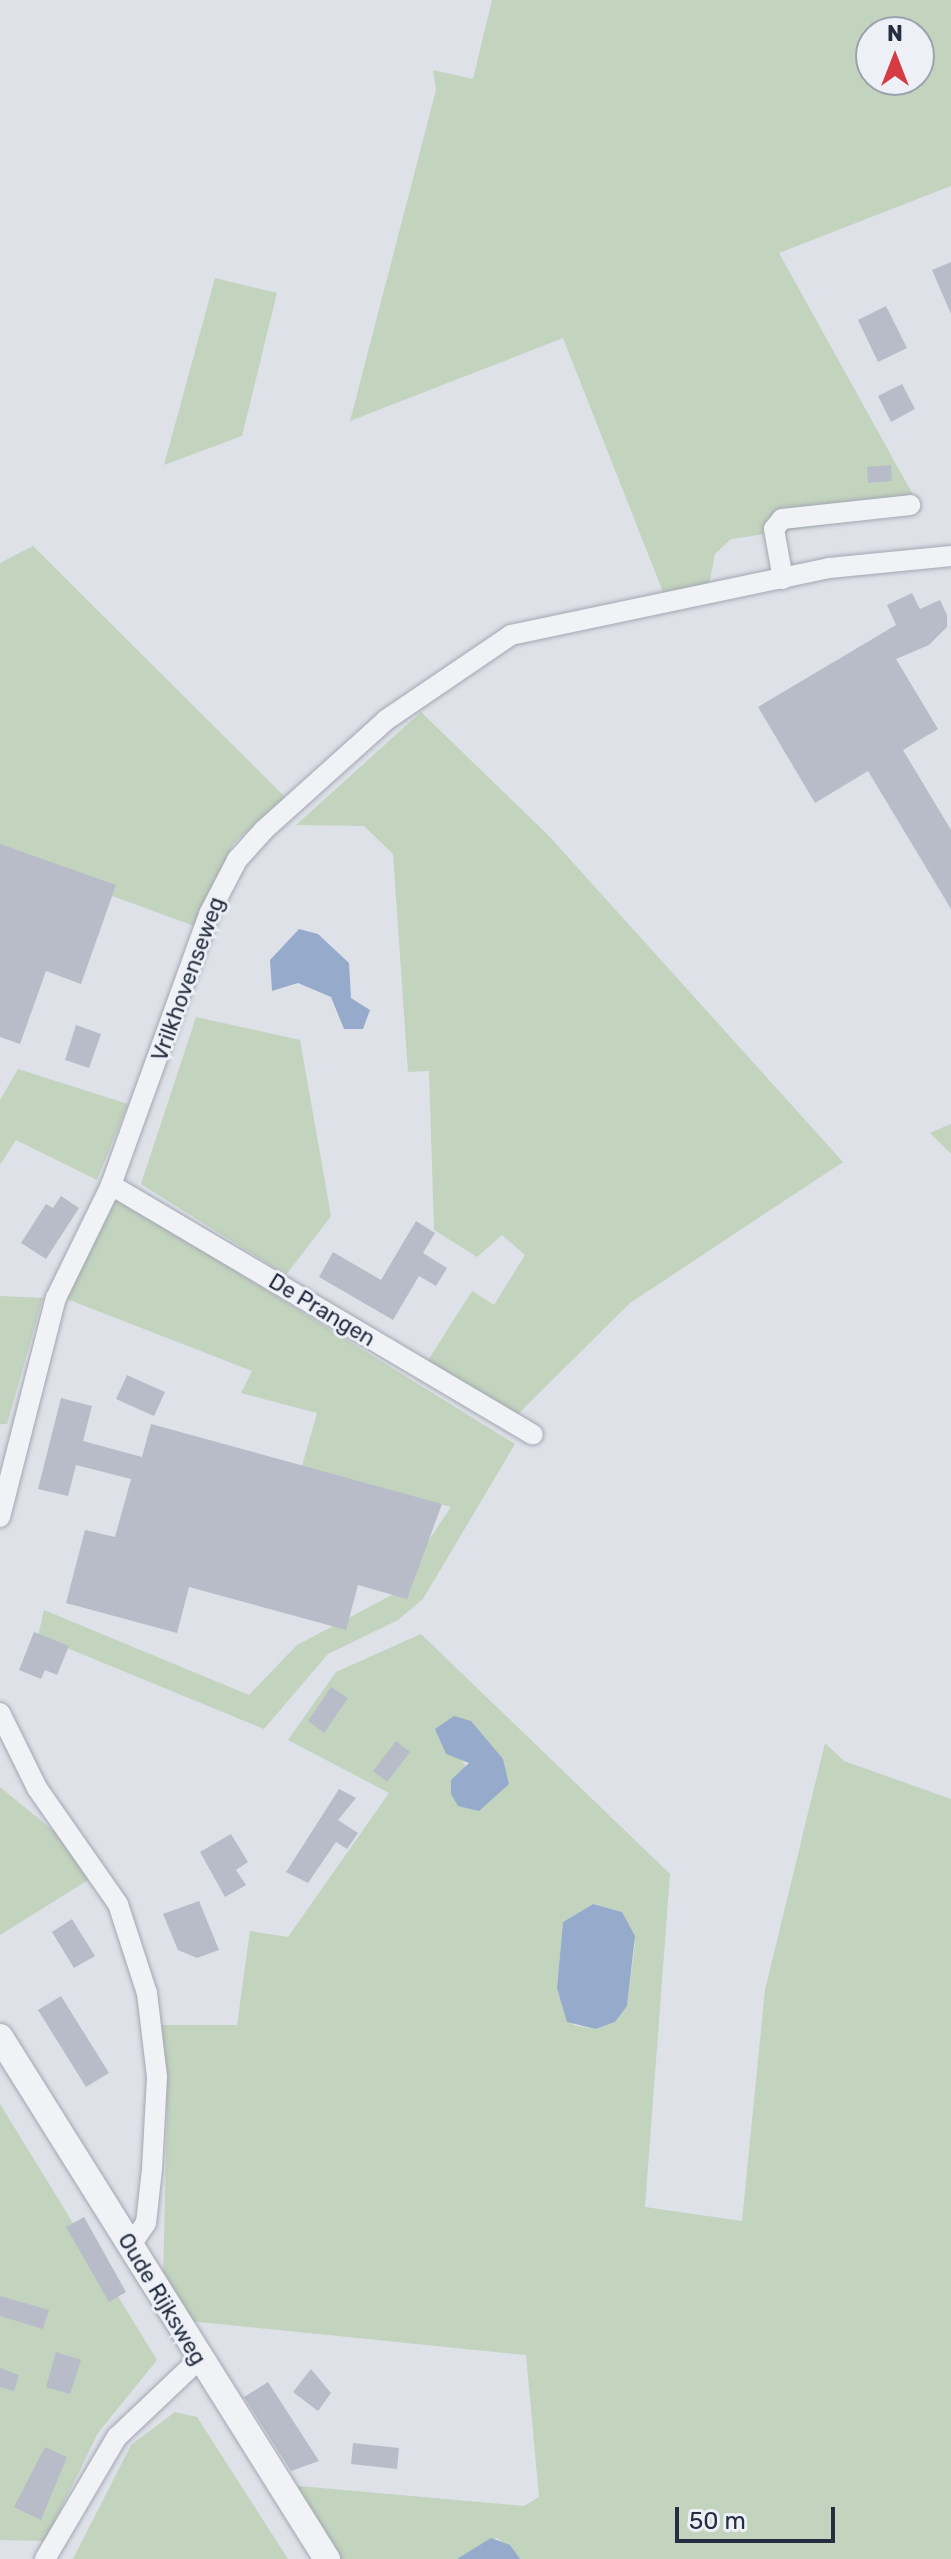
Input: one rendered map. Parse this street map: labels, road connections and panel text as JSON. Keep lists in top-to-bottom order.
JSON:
{
  "streets": {
    "street": ["Vrilkhovenseweg", "De Prangen", "Oude Rijksweg"]
  },
  "crossings": [
    ["Vrilkhovenseweg", "De Prangen"]
  ],
  "scale_bar": "50 m",
  "north": "top"
}
